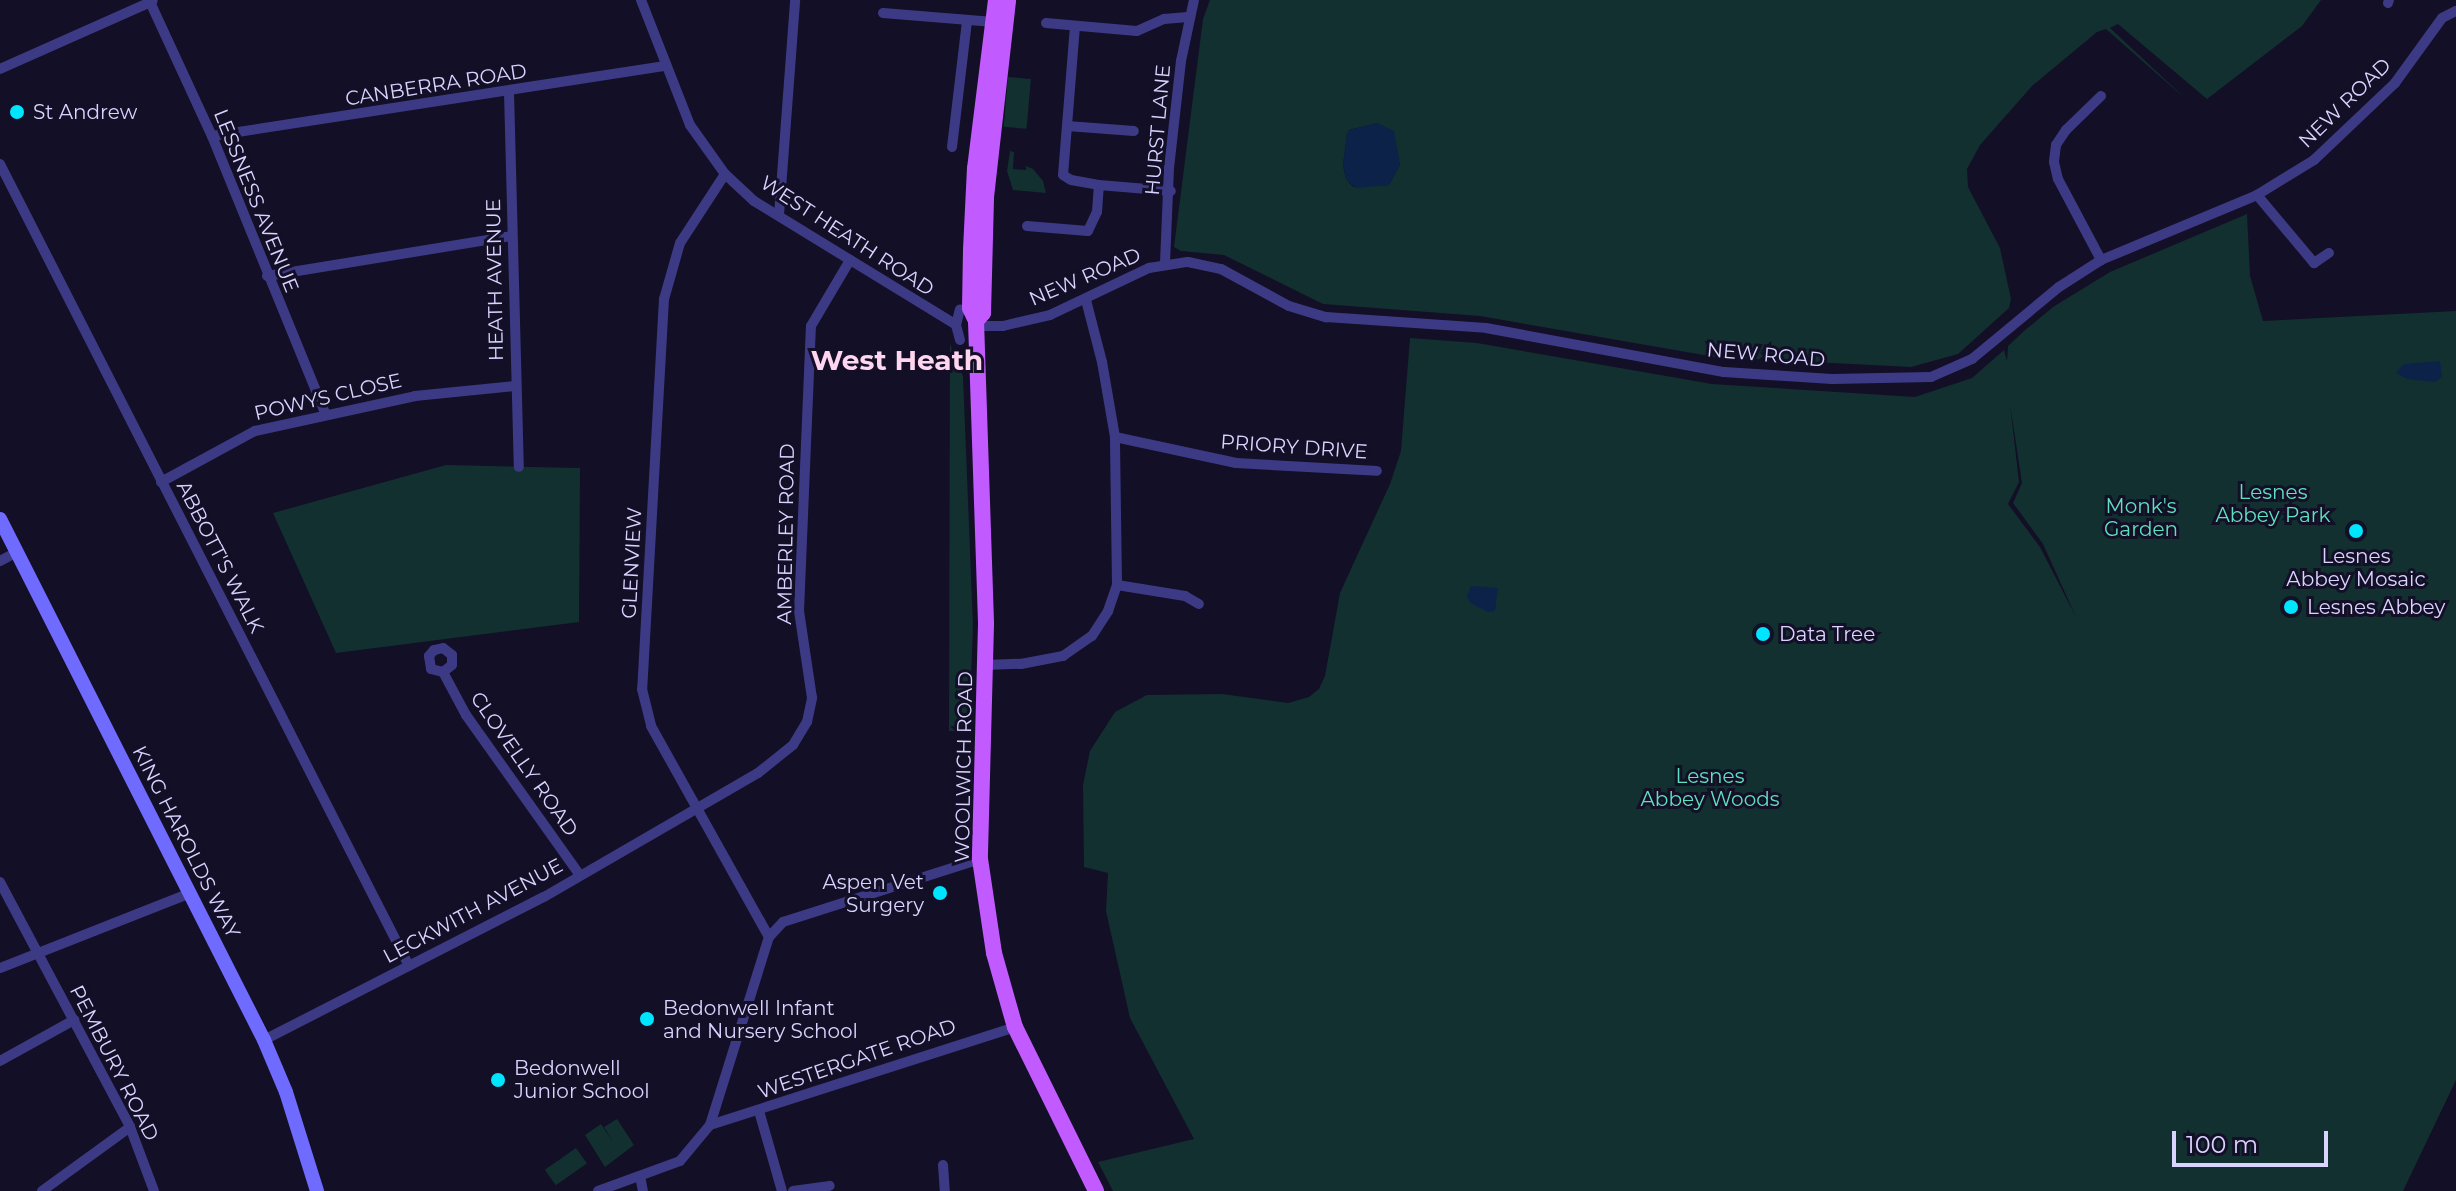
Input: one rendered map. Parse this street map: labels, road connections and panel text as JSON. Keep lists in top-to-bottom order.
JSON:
{
  "streets": {
    "main road": ["WOOLWICH ROAD"],
    "street": [
      "CANBERRA ROAD",
      "NEW ROAD",
      "HURST LANE",
      "LESSNESS AVENUE",
      "WEST HEATH ROAD",
      "HEATH AVENUE",
      "POWYS CLOSE",
      "PRIORY DRIVE",
      "AMBERLEY ROAD",
      "ABBOTT'S WALK",
      "GLENVIEW",
      "CLOVELLY ROAD",
      "KING HAROLDS WAY",
      "LECKWITH AVENUE",
      "WESTERGATE ROAD",
      "PEMBURY ROAD"
    ]
  },
  "crossings": [
    ["CANBERRA ROAD", "LESSNESS AVENUE"],
    ["CANBERRA ROAD", "WEST HEATH ROAD"],
    ["CANBERRA ROAD", "HEATH AVENUE"],
    ["NEW ROAD", "HURST LANE"],
    ["NEW ROAD", "WOOLWICH ROAD"],
    ["LESSNESS AVENUE", "POWYS CLOSE"],
    ["WEST HEATH ROAD", "AMBERLEY ROAD"],
    ["WEST HEATH ROAD", "GLENVIEW"],
    ["HEATH AVENUE", "POWYS CLOSE"],
    ["POWYS CLOSE", "ABBOTT'S WALK"],
    ["AMBERLEY ROAD", "GLENVIEW"],
    ["AMBERLEY ROAD", "LECKWITH AVENUE"],
    ["ABBOTT'S WALK", "LECKWITH AVENUE"],
    ["GLENVIEW", "LECKWITH AVENUE"],
    ["CLOVELLY ROAD", "LECKWITH AVENUE"],
    ["WOOLWICH ROAD", "WESTERGATE ROAD"],
    ["KING HAROLDS WAY", "LECKWITH AVENUE"]
  ],
  "districts": ["West Heath"],
  "parks": ["Lesnes Abbey Park", "Monk's Garden", "Lesnes Abbey Woods"],
  "places": [
    "St Andrew",
    "Lesnes Abbey Mosaic",
    "Lesnes Abbey",
    "Data Tree",
    "Aspen Vet Surgery",
    "Bedonwell Infant and Nursery School",
    "Bedonwell Junior School"
  ],
  "scale_bar": "100 m"
}
